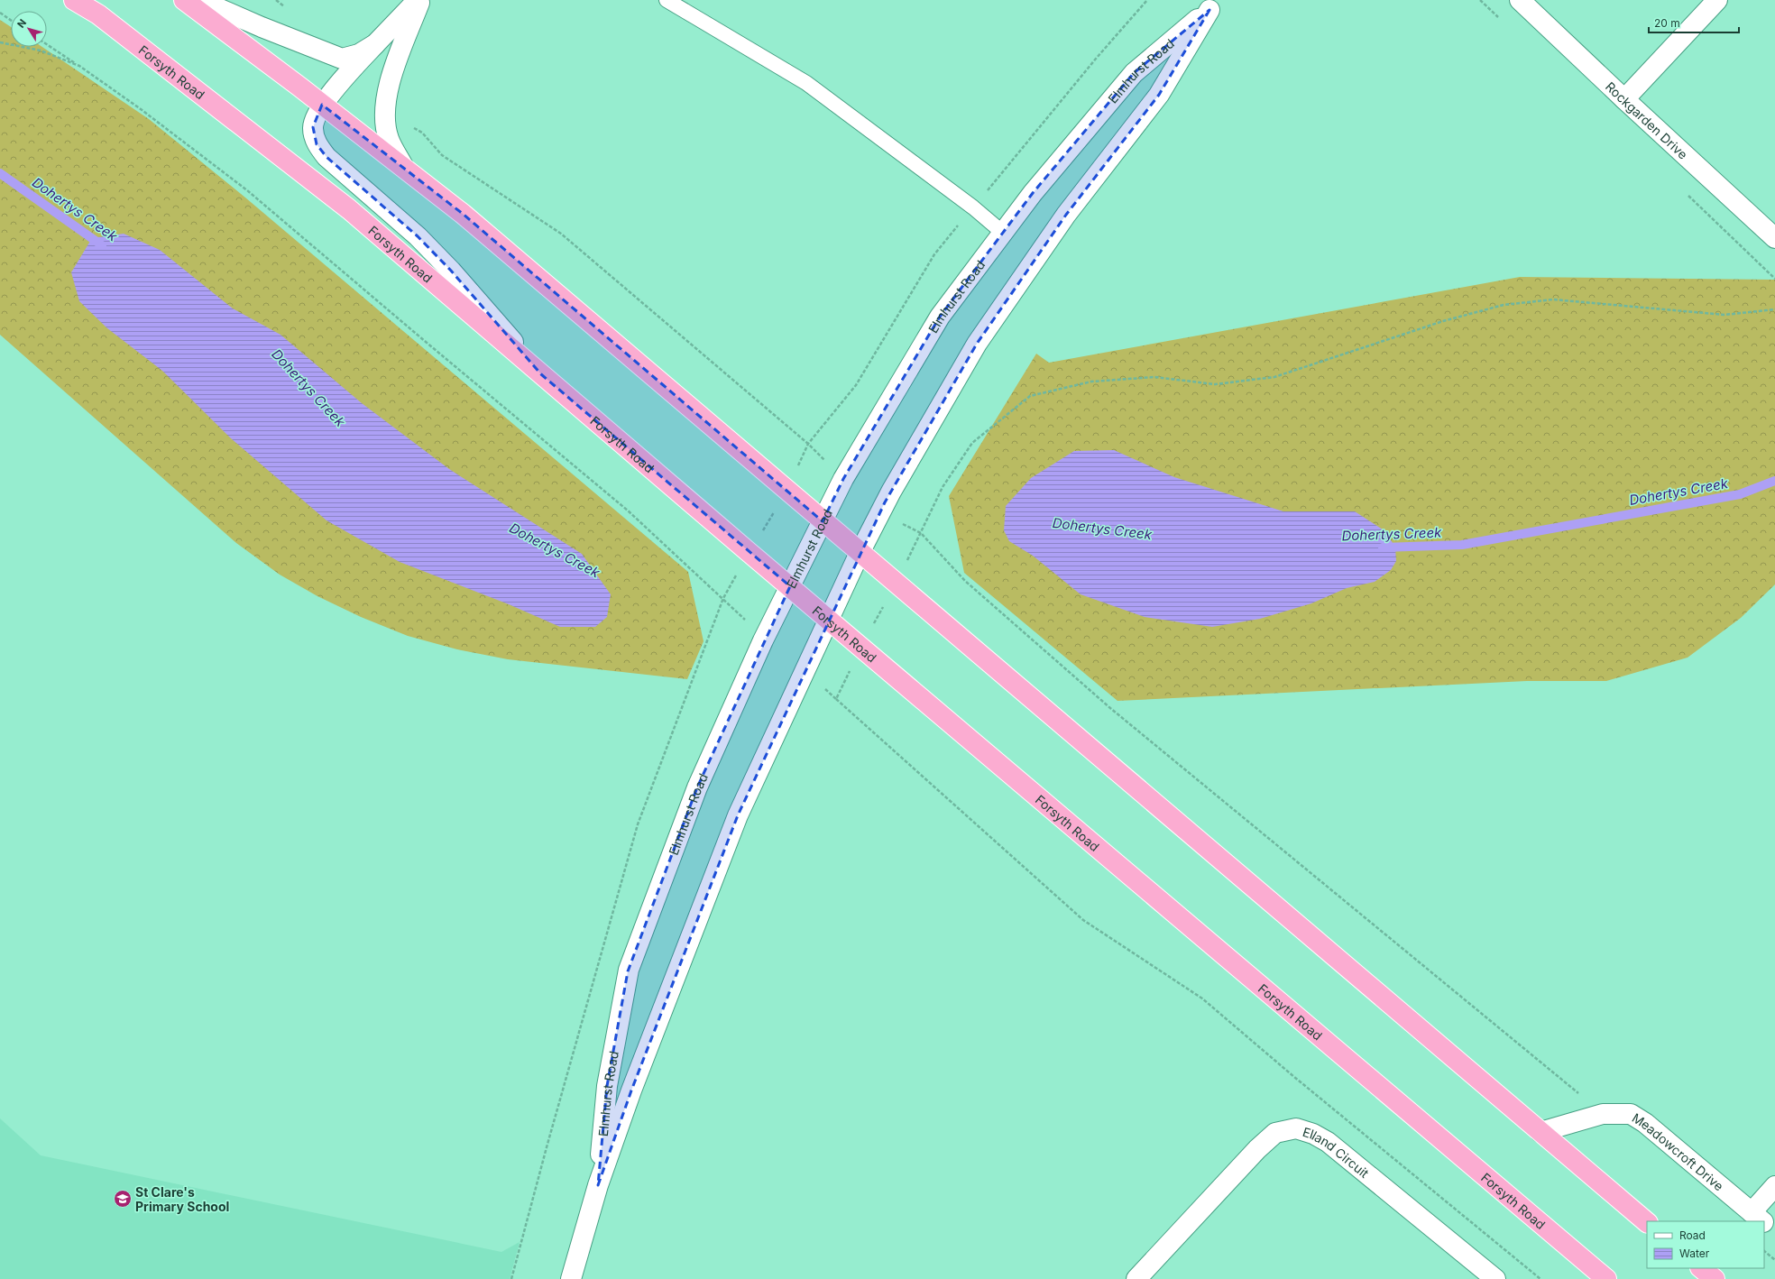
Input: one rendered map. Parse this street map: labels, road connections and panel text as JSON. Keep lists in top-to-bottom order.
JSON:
{
  "streets": {
    "highway": ["Forsyth Road"],
    "street": [
      "Elmhurst Road",
      "Rockgarden Drive",
      "Meadowcroft Drive",
      "Elland Circuit"
    ]
  },
  "crossings": [
    ["Elmhurst Road", "Forsyth Road"]
  ],
  "water": ["Dohertys Creek"],
  "places": {
    "school or university": ["St Clare's Primary School"]
  },
  "legend": ["Road", "Water"],
  "scale_bar": "20 m",
  "north": "top left"
}
